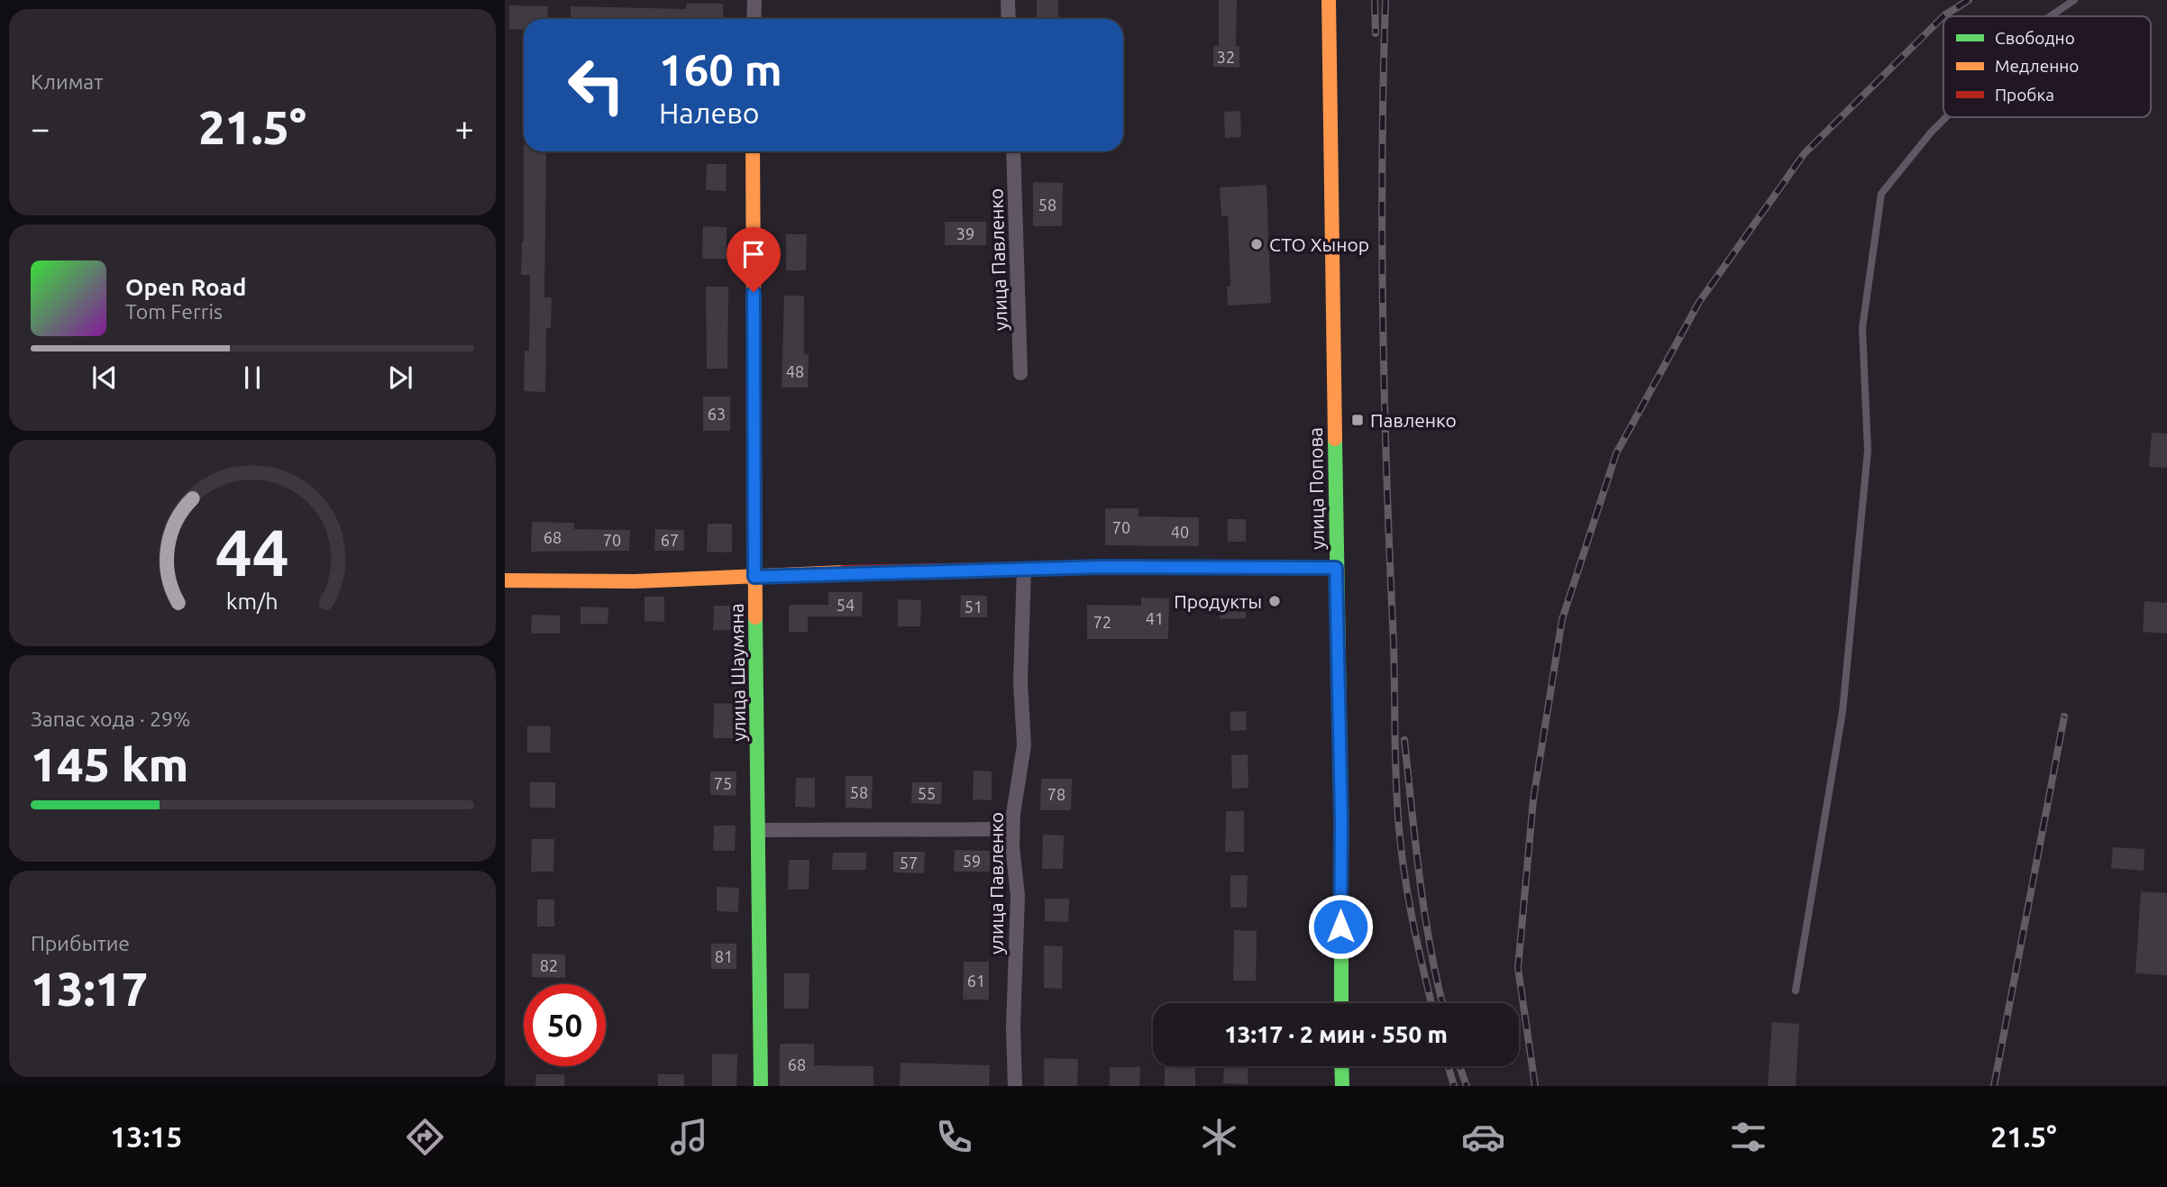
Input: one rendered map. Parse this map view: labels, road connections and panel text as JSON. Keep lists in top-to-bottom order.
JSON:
{
  "streets": {
    "street": ["улица Павленко", "улица Попова", "улица Шаумяна"]
  },
  "places": {
    "other": ["СТО Хынор", "Продукты"],
    "transit": ["Павленко"]
  },
  "house_numbers": [
    "32",
    "58",
    "39",
    "48",
    "63",
    "70",
    "40",
    "68",
    "70",
    "67",
    "54",
    "51",
    "41",
    "72",
    "75",
    "58",
    "55",
    "78",
    "59",
    "57",
    "81",
    "82",
    "61",
    "68"
  ],
  "legend": ["Свободно", "Медленно", "Пробка"],
  "page": {
    "tile": [
      "Климат",
      ["Запас хода · 29%", "145 km"],
      ["Прибытие", "13:17"]
    ],
    "turn": ["160 m", "Налево"],
    "heat": ["−", "21.5°", "+"],
    "song": ["Open Road", "Tom Ferris"],
    "limit": "50",
    "trip": "13:17 · 2 мин · 550 m",
    "tabs": ["13:15", "21.5°"],
    "gauge": ["44", "km/h"]
  }
}
